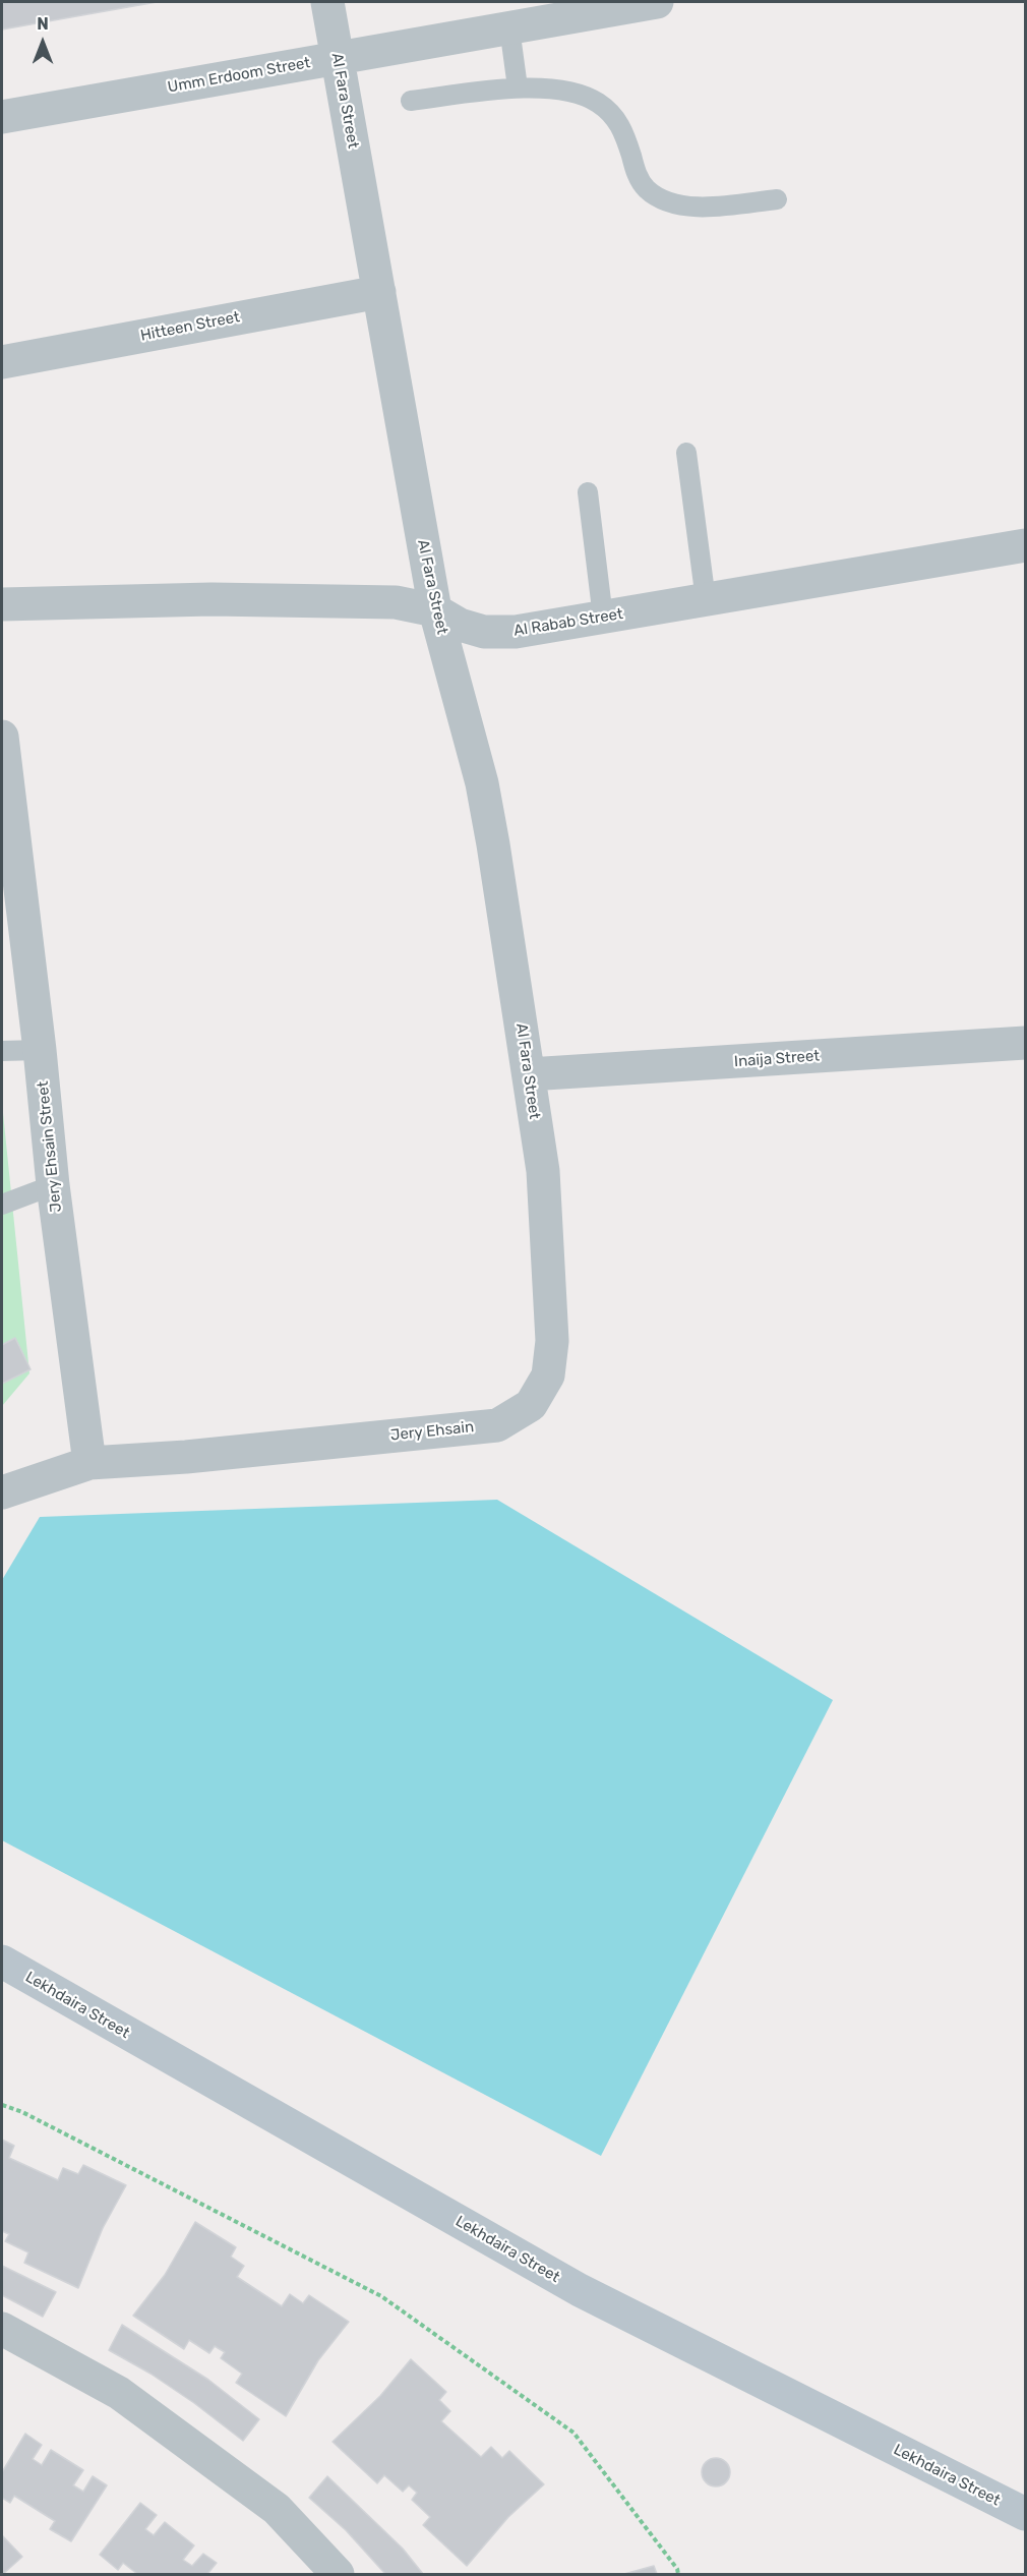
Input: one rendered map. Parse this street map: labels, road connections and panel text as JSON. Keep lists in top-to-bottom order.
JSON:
{
  "streets": {
    "street": [
      "Umm Erdoom Street",
      "Al Fara Street",
      "Hitteen Street",
      "Al Rabab Street",
      "Inaija Street",
      "Jery Ehsain Street",
      "Jery Ehsain",
      "Lekhdaira Street"
    ]
  },
  "crossings": [
    ["Umm Erdoom Street", "Al Fara Street"],
    ["Al Fara Street", "Hitteen Street"],
    ["Al Fara Street", "Al Rabab Street"],
    ["Al Fara Street", "Inaija Street"],
    ["Al Fara Street", "Jery Ehsain"],
    ["Jery Ehsain Street", "Jery Ehsain"]
  ],
  "north": "top"
}
